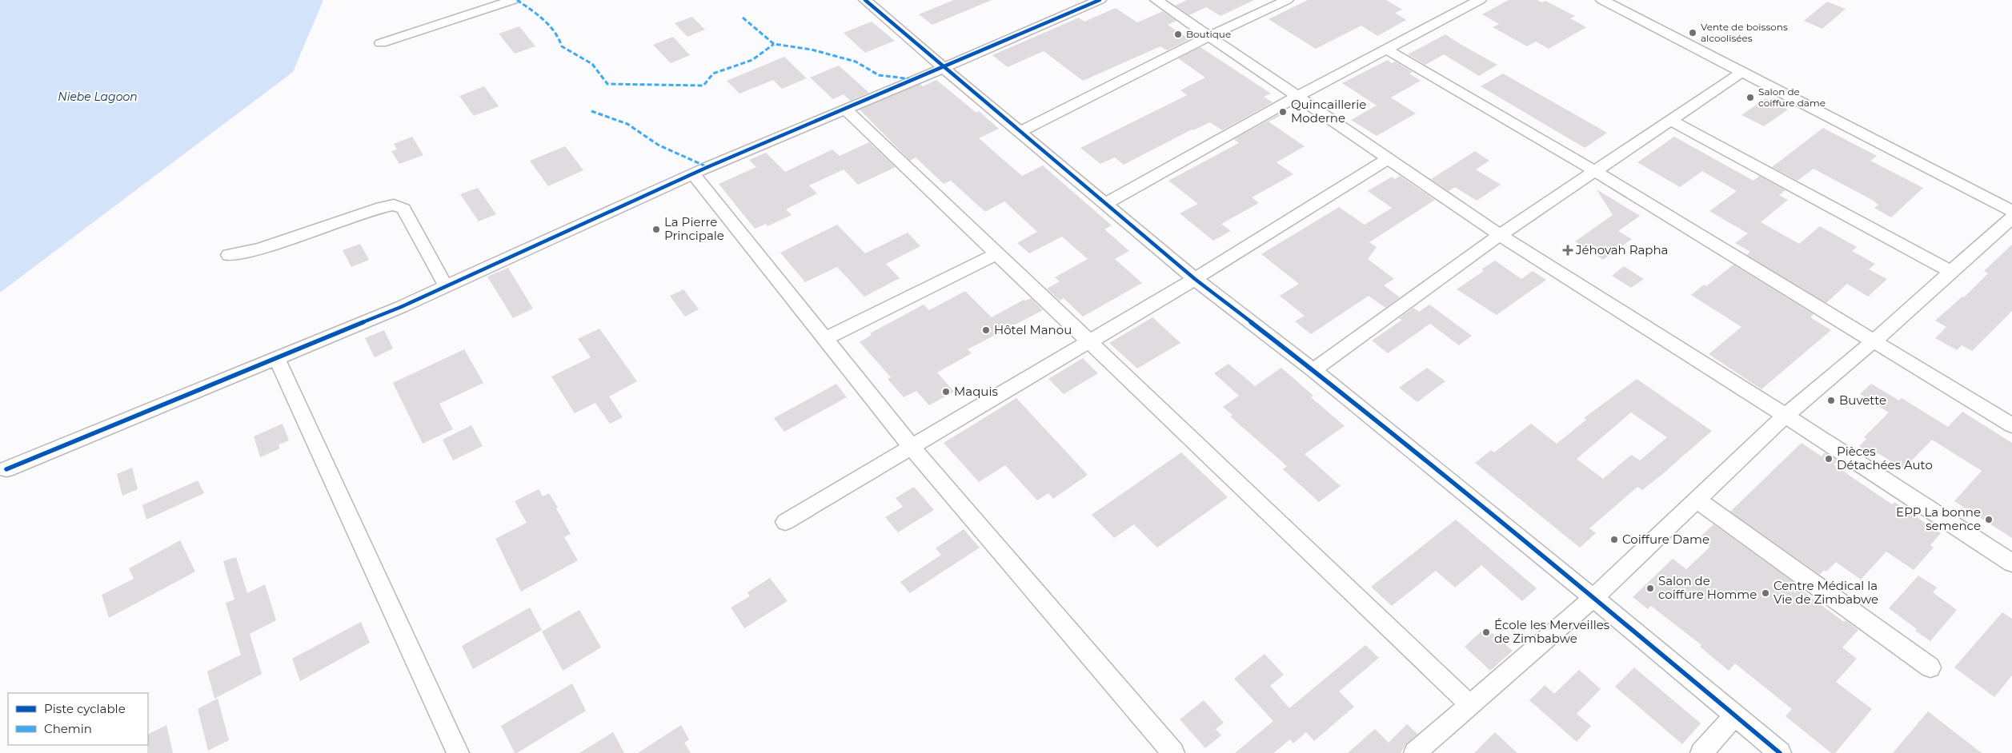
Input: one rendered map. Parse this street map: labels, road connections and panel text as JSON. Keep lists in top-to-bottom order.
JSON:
{
  "water": ["Niebe Lagoon"],
  "places": {
    "other": [
      "Vente de boissons alcoolisées",
      "Boutique",
      "Salon de coiffure dame",
      "Quincaillerie Moderne",
      "La Pierre Principale",
      "Hôtel Manou",
      "Maquis",
      "Buvette",
      "Pièces Détachées Auto",
      "EPP La bonne semence",
      "Coiffure Dame",
      "Salon de coiffure Homme",
      "Centre Médical la Vie de Zimbabwe",
      "École les Merveilles de Zimbabwe"
    ],
    "health": ["Jéhovah Rapha"]
  },
  "legend": ["Piste cyclable", "Chemin"]
}
